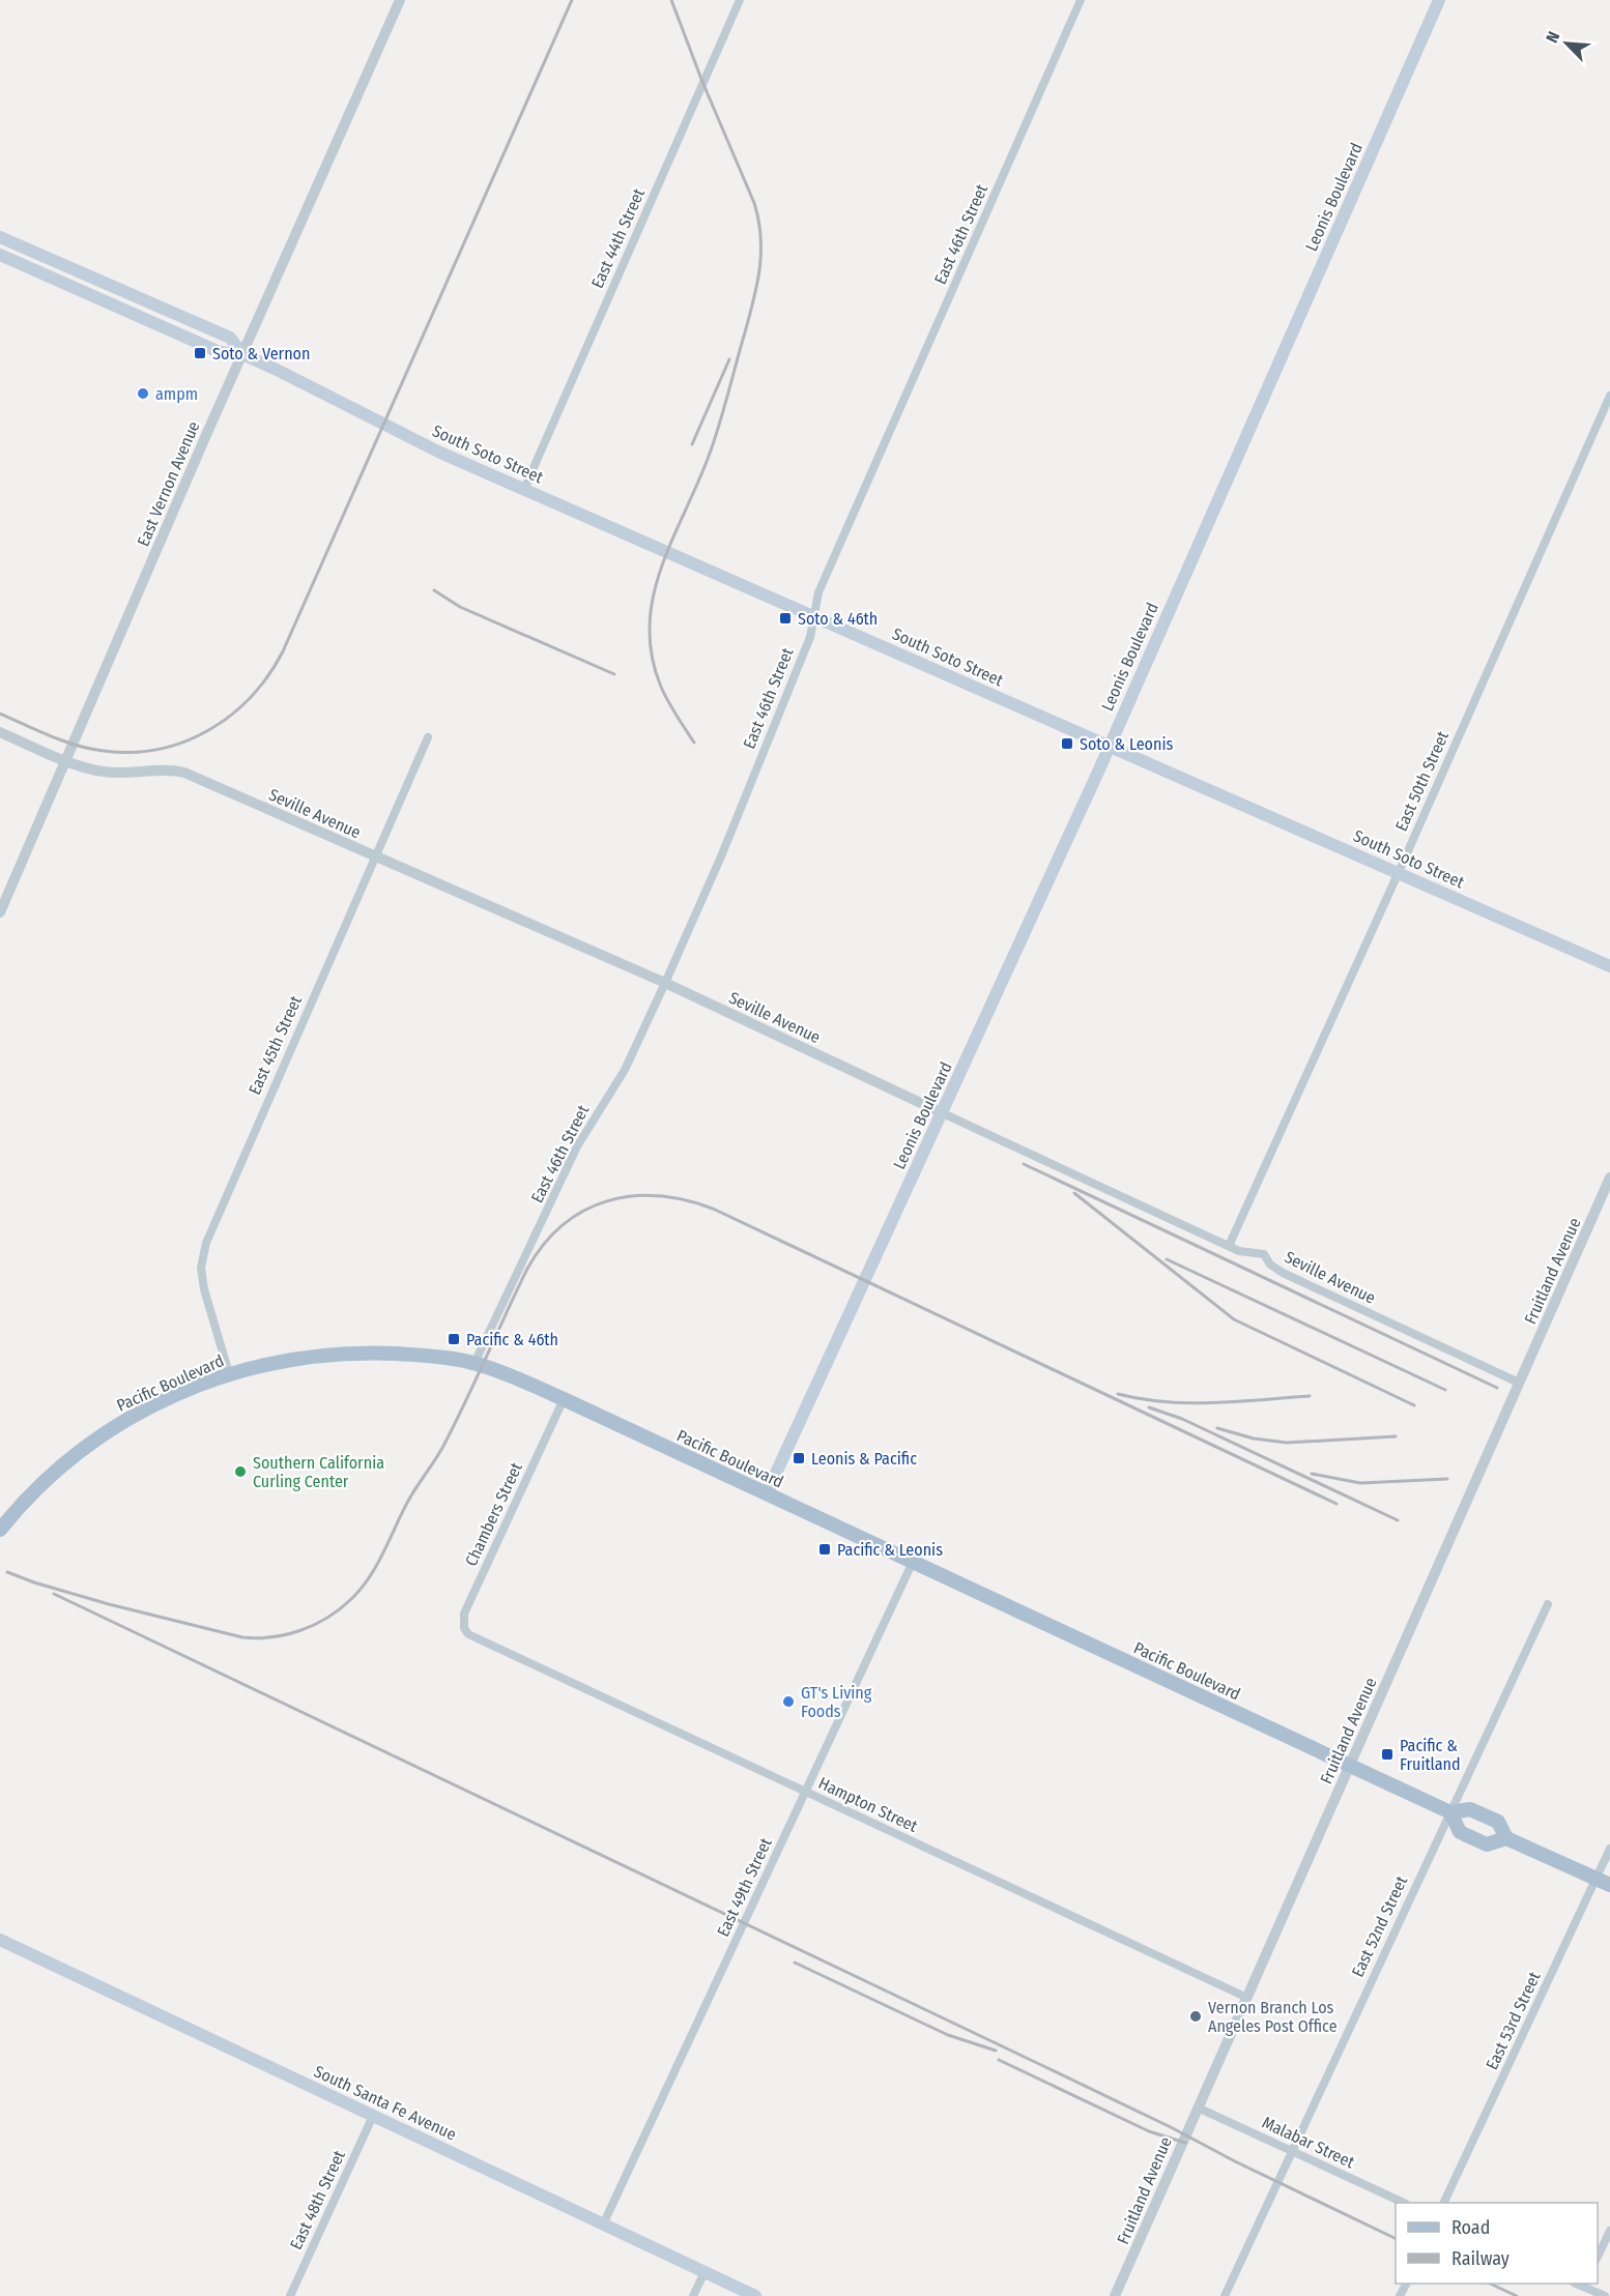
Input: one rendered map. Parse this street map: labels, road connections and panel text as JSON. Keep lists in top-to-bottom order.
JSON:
{
  "streets": {
    "main road": [
      "Leonis Boulevard",
      "South Soto Street",
      "Pacific Boulevard",
      "South Santa Fe Avenue"
    ],
    "street": [
      "East 46th Street",
      "East 44th Street",
      "East Vernon Avenue",
      "East 50th Street",
      "Seville Avenue",
      "East 45th Street",
      "Fruitland Avenue",
      "Chambers Street",
      "Hampton Street",
      "East 49th Street",
      "East 52nd Street",
      "East 53rd Street",
      "Malabar Street",
      "East 48th Street"
    ]
  },
  "crossings": [
    ["Leonis Boulevard", "South Soto Street"],
    ["Leonis Boulevard", "Seville Avenue"],
    ["Leonis Boulevard", "Pacific Boulevard"],
    ["East 46th Street", "South Soto Street"],
    ["East 46th Street", "Seville Avenue"],
    ["East 46th Street", "Pacific Boulevard"],
    ["East 44th Street", "South Soto Street"],
    ["South Soto Street", "East Vernon Avenue"],
    ["South Soto Street", "East 50th Street"],
    ["East Vernon Avenue", "Seville Avenue"],
    ["East 50th Street", "Seville Avenue"],
    ["Seville Avenue", "East 45th Street"],
    ["Seville Avenue", "Fruitland Avenue"],
    ["East 45th Street", "Pacific Boulevard"],
    ["Fruitland Avenue", "Pacific Boulevard"],
    ["Fruitland Avenue", "Hampton Street"],
    ["Fruitland Avenue", "Malabar Street"],
    ["Pacific Boulevard", "Chambers Street"],
    ["Pacific Boulevard", "East 49th Street"],
    ["Pacific Boulevard", "East 52nd Street"],
    ["Pacific Boulevard", "East 53rd Street"],
    ["Chambers Street", "Hampton Street"],
    ["Hampton Street", "East 49th Street"],
    ["East 49th Street", "South Santa Fe Avenue"],
    ["East 52nd Street", "Malabar Street"],
    ["South Santa Fe Avenue", "East 48th Street"]
  ],
  "places": {
    "transit": [
      "Soto & Vernon",
      "Soto & 46th",
      "Soto & Leonis",
      "Pacific & 46th",
      "Leonis & Pacific",
      "Pacific & Leonis",
      "Pacific & Fruitland"
    ],
    "other": [
      "ampm",
      "Southern California Curling Center",
      "GT's Living Foods",
      "Vernon Branch Los Angeles Post Office"
    ]
  },
  "legend": ["Road", "Railway"],
  "north": "top left"
}
